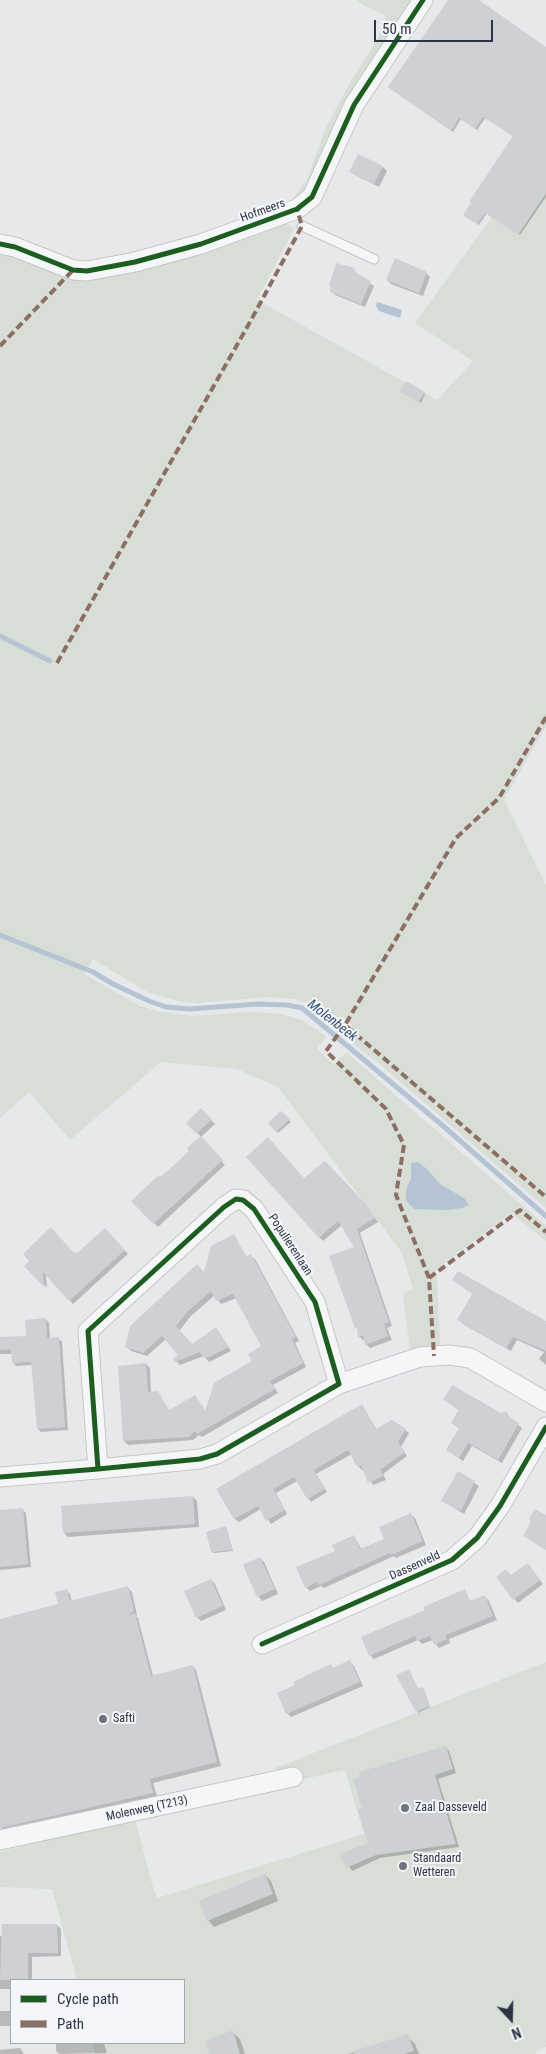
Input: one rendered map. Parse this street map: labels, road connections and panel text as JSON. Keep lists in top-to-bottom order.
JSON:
{
  "streets": {
    "street": [
      "Hofmeers",
      "Populierenlaan",
      "Dassenveld",
      "Molenweg (T213)"
    ]
  },
  "water": ["Molenbeek"],
  "places": ["Safti", "Zaal Dasseveld", "Standaard Wetteren"],
  "legend": ["Cycle path", "Path"],
  "scale_bar": "50 m",
  "north": "bottom"
}
